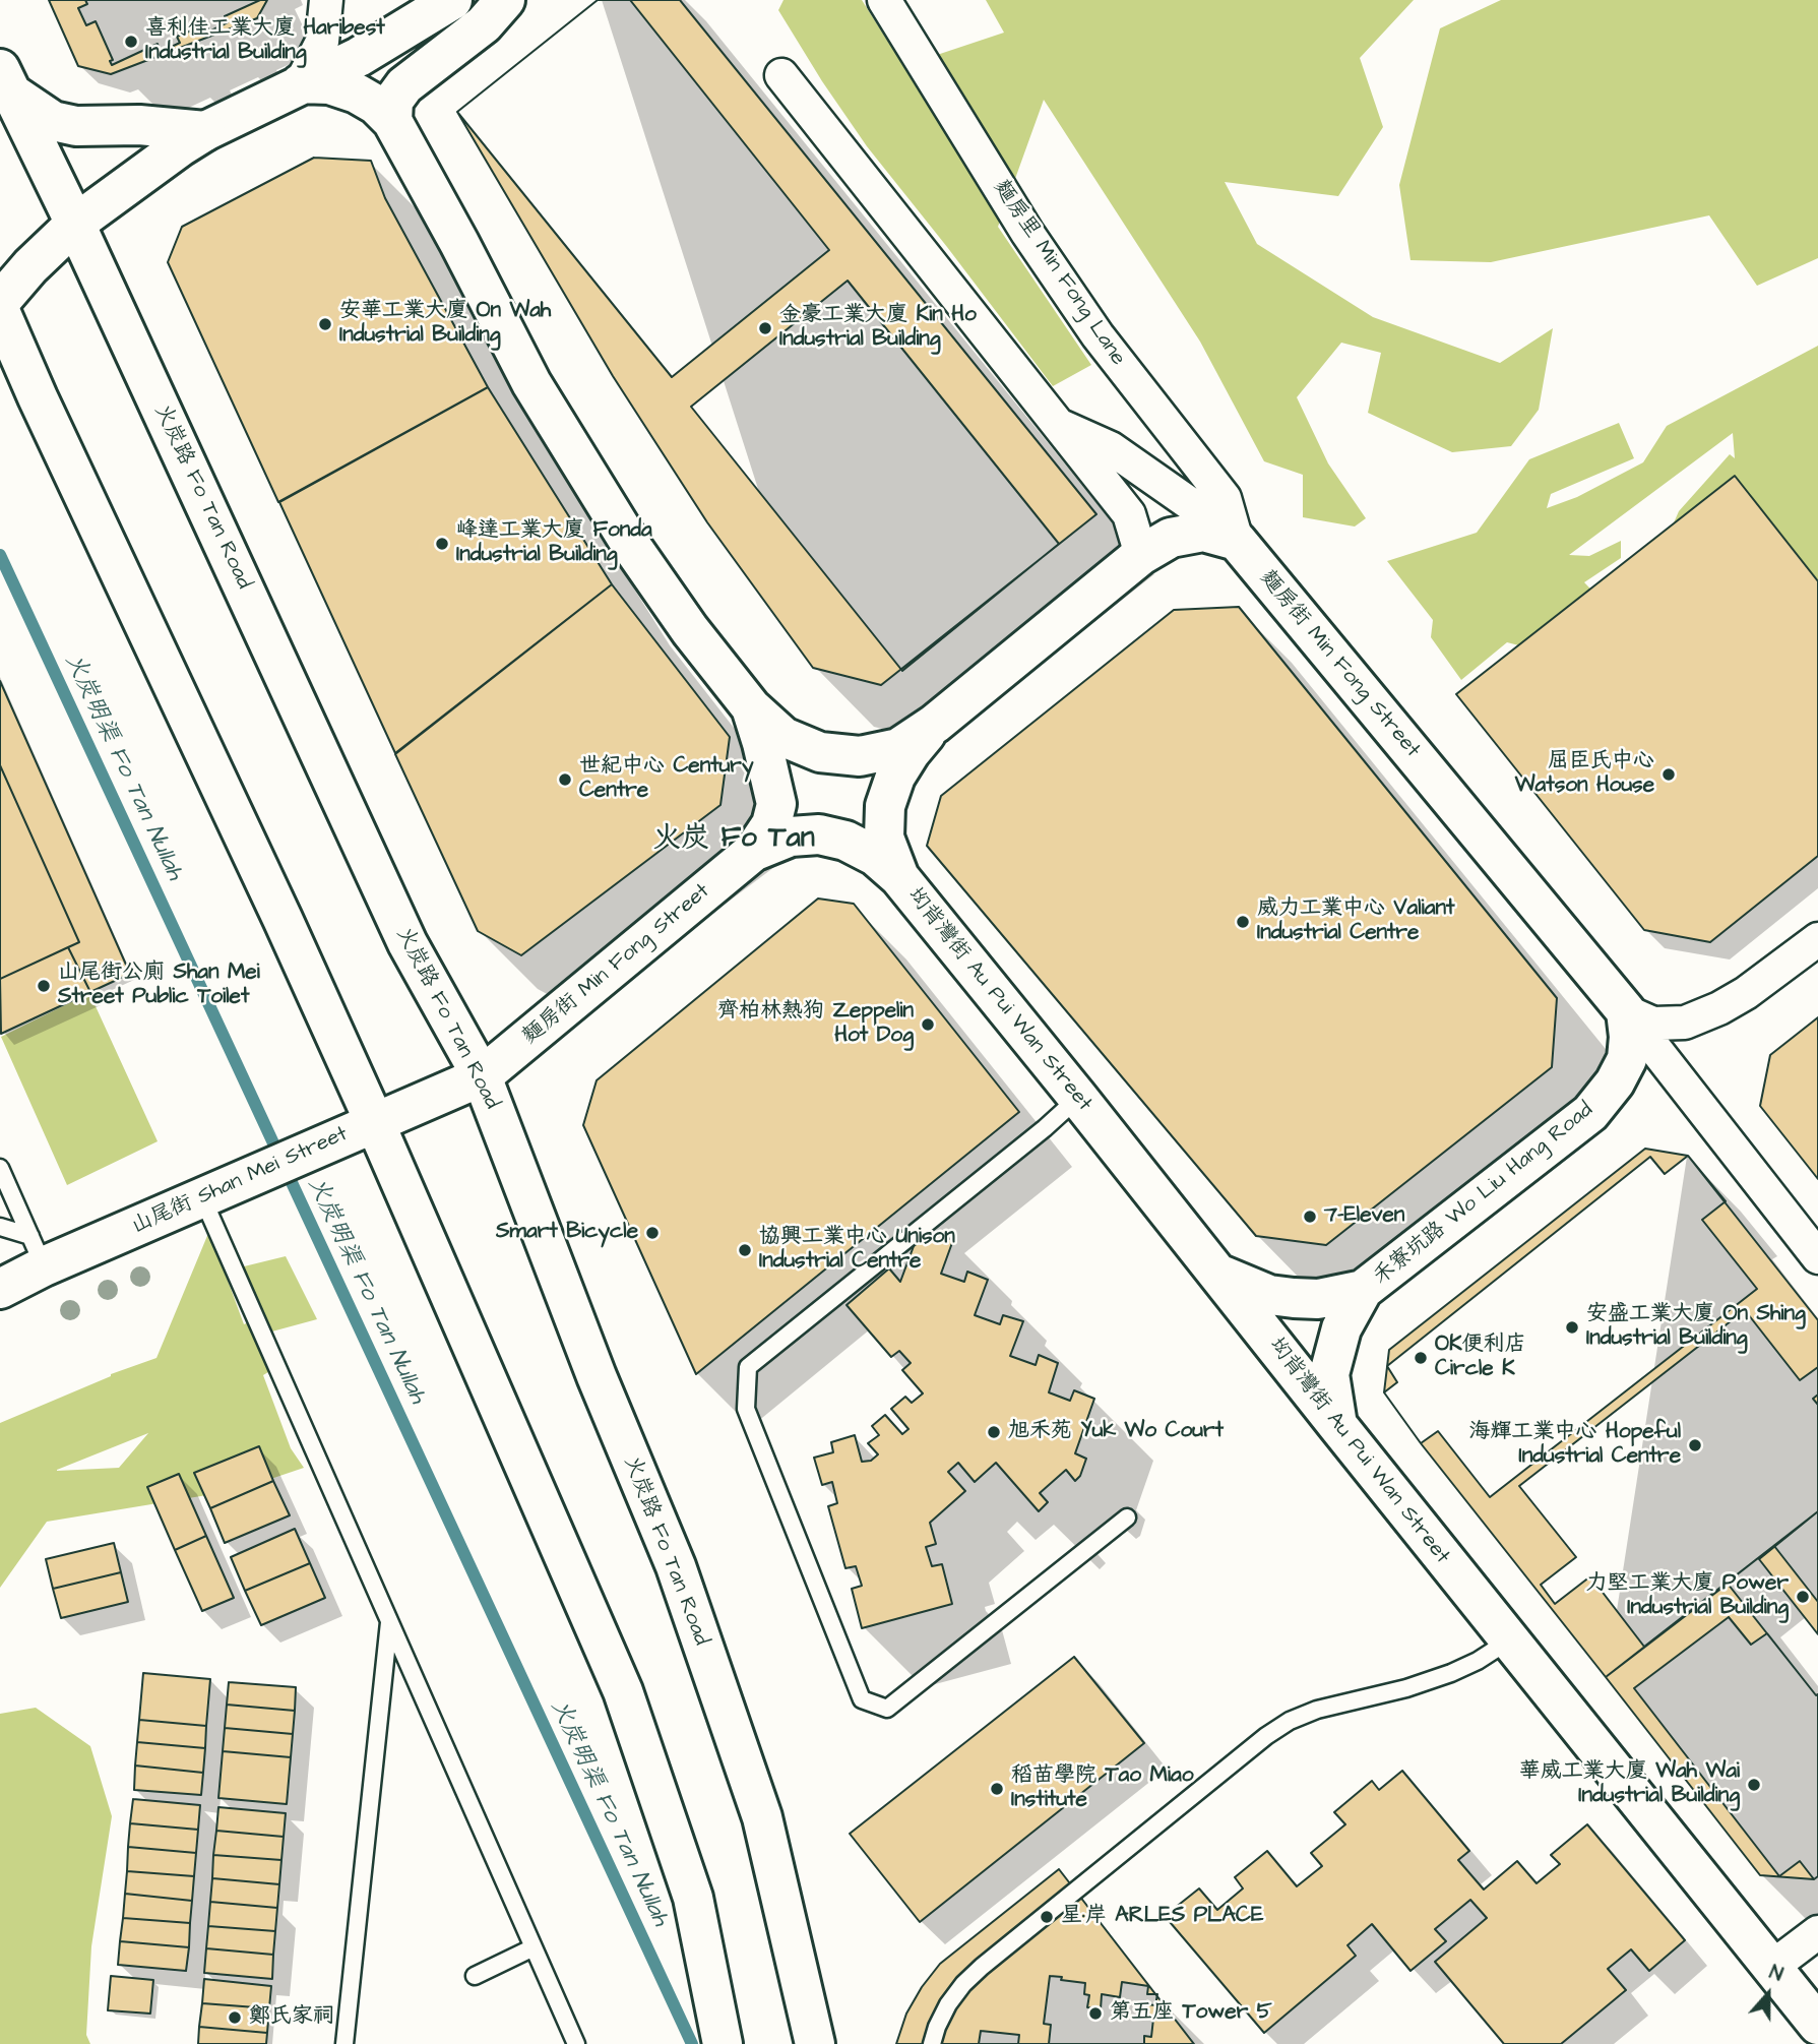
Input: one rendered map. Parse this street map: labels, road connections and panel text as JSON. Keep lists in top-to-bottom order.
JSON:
{
  "streets": {
    "street": [
      "麵房里 Min Fong Lane",
      "火炭路 Fo Tan Road",
      "麵房街 Min Fong Street",
      "㘭背灣街 Au Pui Wan Street",
      "山尾街 Shan Mei Street",
      "禾寮坑路 Wo Liu Hang Road"
    ]
  },
  "crossings": [
    ["麵房里 Min Fong Lane", "麵房街 Min Fong Street"],
    ["火炭路 Fo Tan Road", "麵房街 Min Fong Street"],
    ["火炭路 Fo Tan Road", "山尾街 Shan Mei Street"],
    ["麵房街 Min Fong Street", "山尾街 Shan Mei Street"],
    ["麵房街 Min Fong Street", "禾寮坑路 Wo Liu Hang Road"],
    ["㘭背灣街 Au Pui Wan Street", "禾寮坑路 Wo Liu Hang Road"]
  ],
  "districts": ["火炭 Fo Tan"],
  "water": ["火炭明渠 Fo Tan Nullah"],
  "places": [
    "喜利佳工業大廈 Haribest Industrial Building",
    "安華工業大廈 On Wah Industrial Building",
    "金豪工業大廈 Kin Ho Industrial Building",
    "峰達工業大廈 Fonda Industrial Building",
    "屈臣氏中心 Watson House",
    "世紀中心 Century Centre",
    "威力工業中心 Valiant Industrial Centre",
    "山尾街公廁 Shan Mei Street Public Toilet",
    "齊柏林熱狗 Zeppelin Hot Dog",
    "7-Eleven",
    "Smart Bicycle",
    "協興工業中心 Unison Industrial Centre",
    "安盛工業大廈 On Shing Industrial Building",
    "OK便利店 Circle K",
    "旭禾苑 Yuk Wo Court",
    "海輝工業中心 Hopeful Industrial Centre",
    "力堅工業大廈 Power Industrial Building",
    "華威工業大廈 Wah Wai Industrial Building",
    "稻苗學院 Tao Miao Institute",
    "星·岸 ARLES PLACE",
    "第五座 Tower 5",
    "鄭氏家祠"
  ],
  "north": "top"
}
